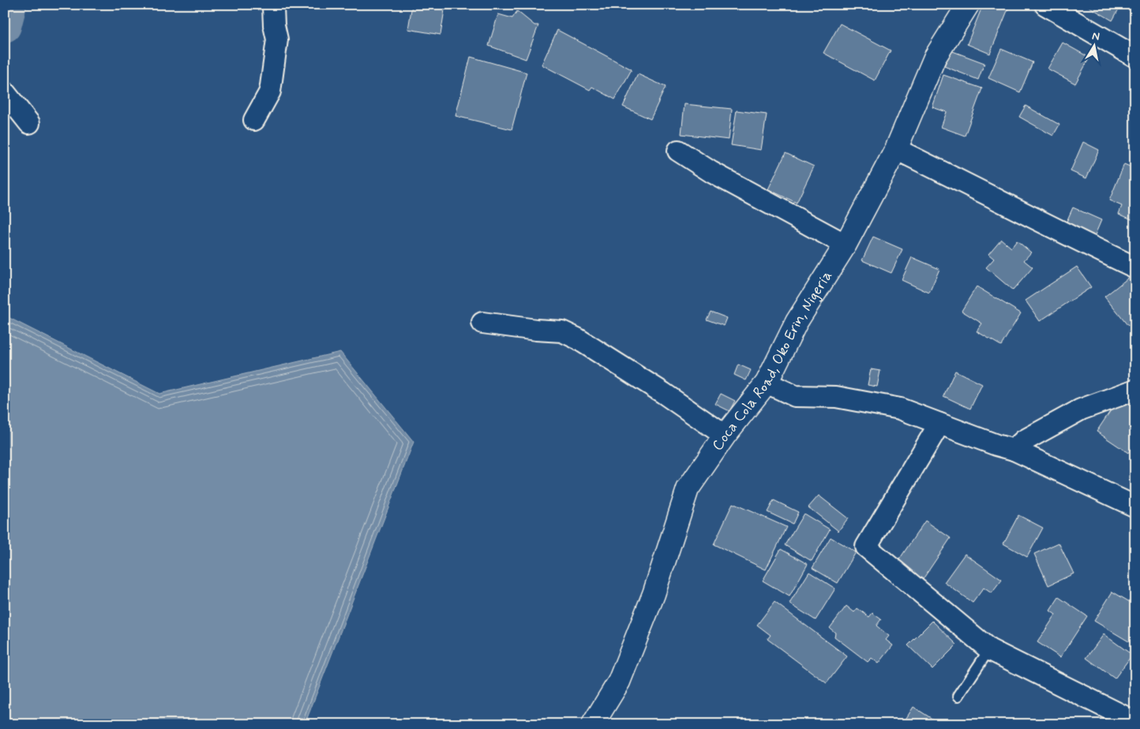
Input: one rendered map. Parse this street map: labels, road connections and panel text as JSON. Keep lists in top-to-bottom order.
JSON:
{
  "streets": {
    "street": ["Coca Cola Road, Oko Erin, Nigeria"]
  },
  "north": "top"
}
